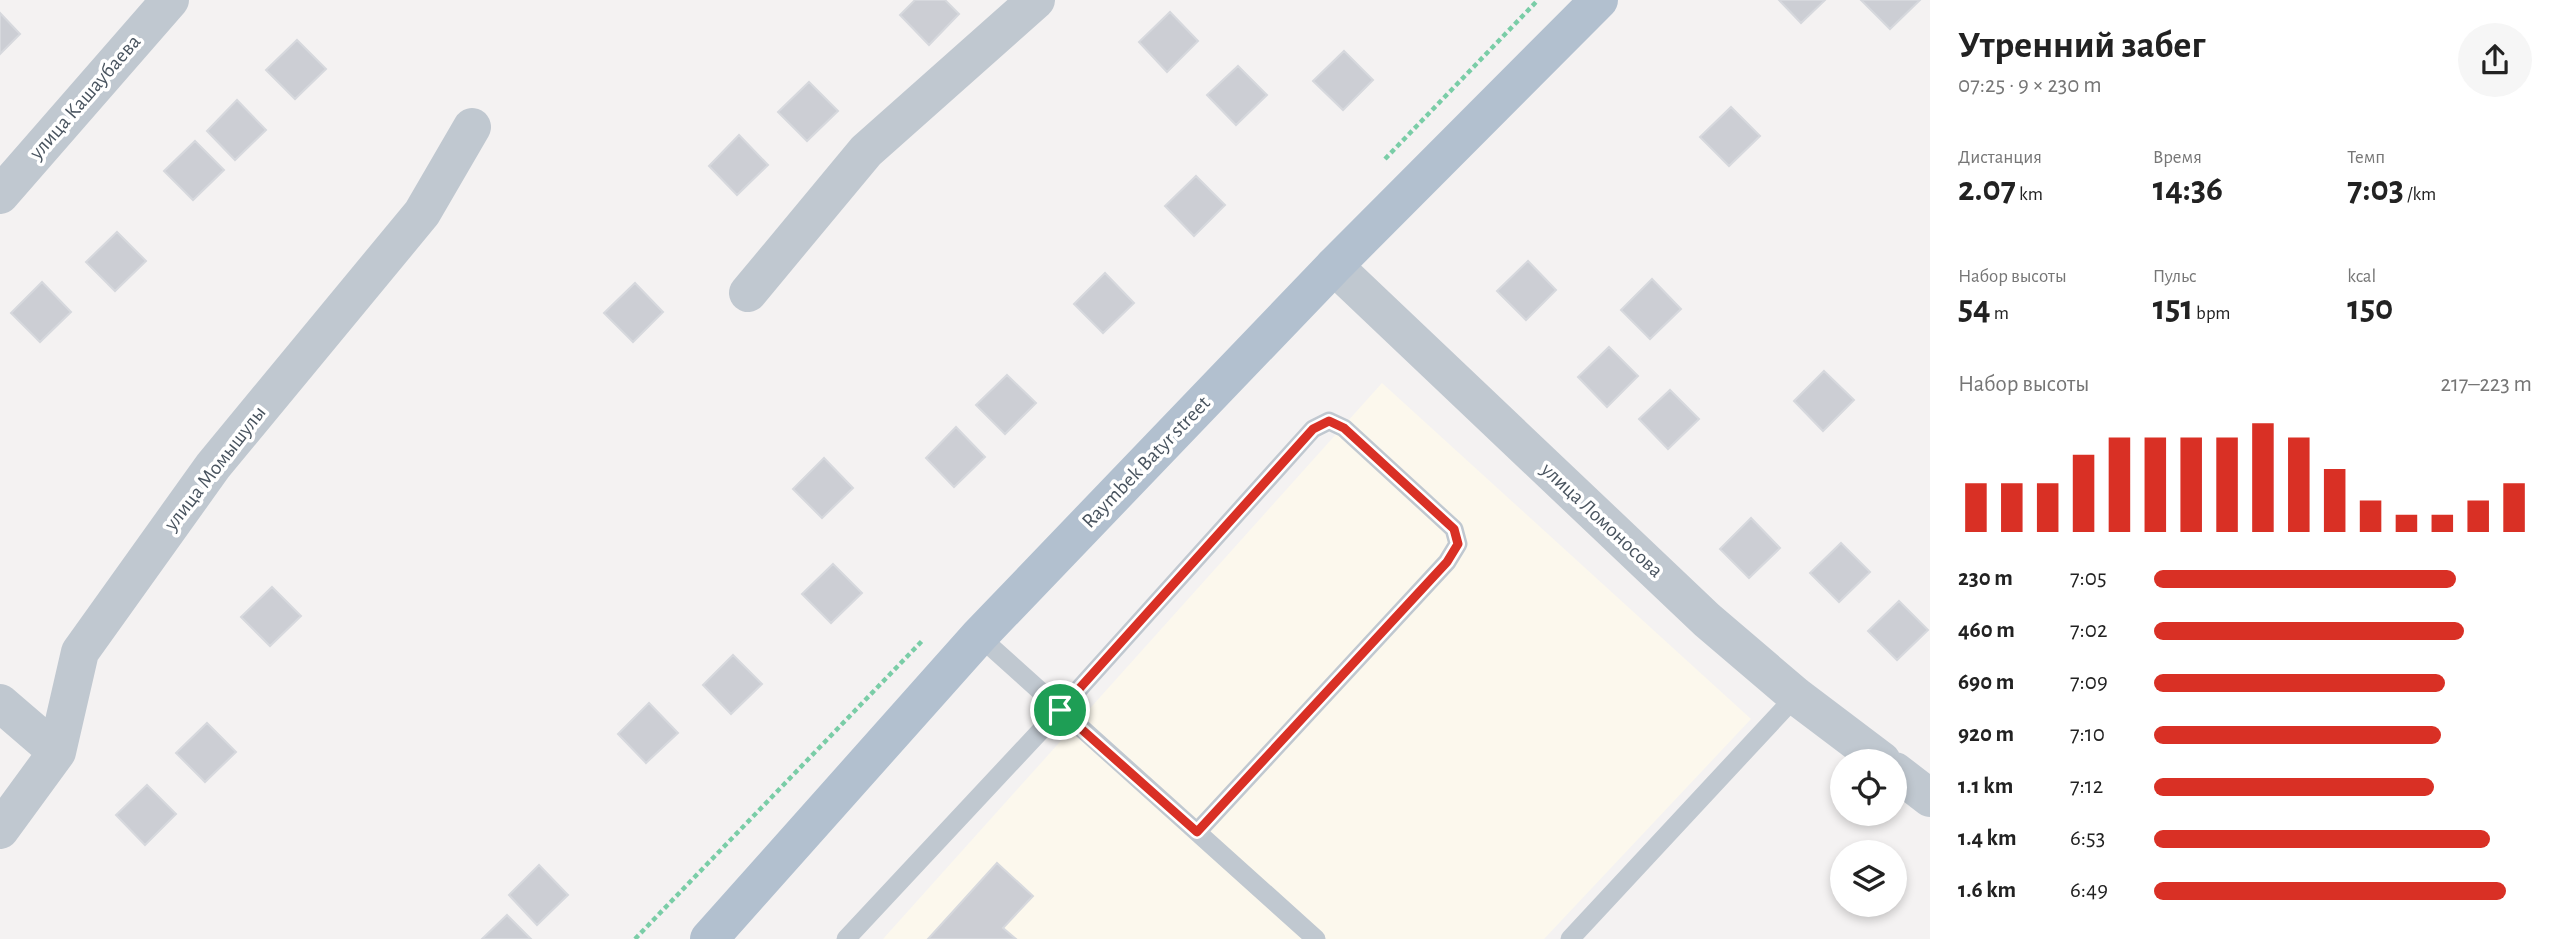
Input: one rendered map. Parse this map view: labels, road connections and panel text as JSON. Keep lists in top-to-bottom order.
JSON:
{
  "streets": {
    "main road": ["Raymbek Batyr street"],
    "street": ["улица Кашаубаева", "улица Момышулы", "улица Ломоносова"]
  },
  "crossings": [
    ["Raymbek Batyr street", "улица Ломоносова"]
  ],
  "page": {
    "heading": ["Утренний забег", "07:25 · 9 × 230 m"],
    "stats": [
      ["Дистанция", "2.07 km"],
      ["Время", "14:36"],
      ["Темп", "7:03 /km"],
      ["Набор высоты", "54 m"],
      ["Пульс", "151 bpm"],
      ["kcal", "150"]
    ],
    "chart": ["Набор высоты", "217–223 m"],
    "list": [
      {
        "name": "230 m",
        "note": "7:05"
      },
      {
        "name": "460 m",
        "note": "7:02"
      },
      {
        "name": "690 m",
        "note": "7:09"
      },
      {
        "name": "920 m",
        "note": "7:10"
      },
      {
        "name": "1.1 km",
        "note": "7:12"
      },
      {
        "name": "1.4 km",
        "note": "6:53"
      },
      {
        "name": "1.6 km",
        "note": "6:49"
      }
    ]
  }
}
